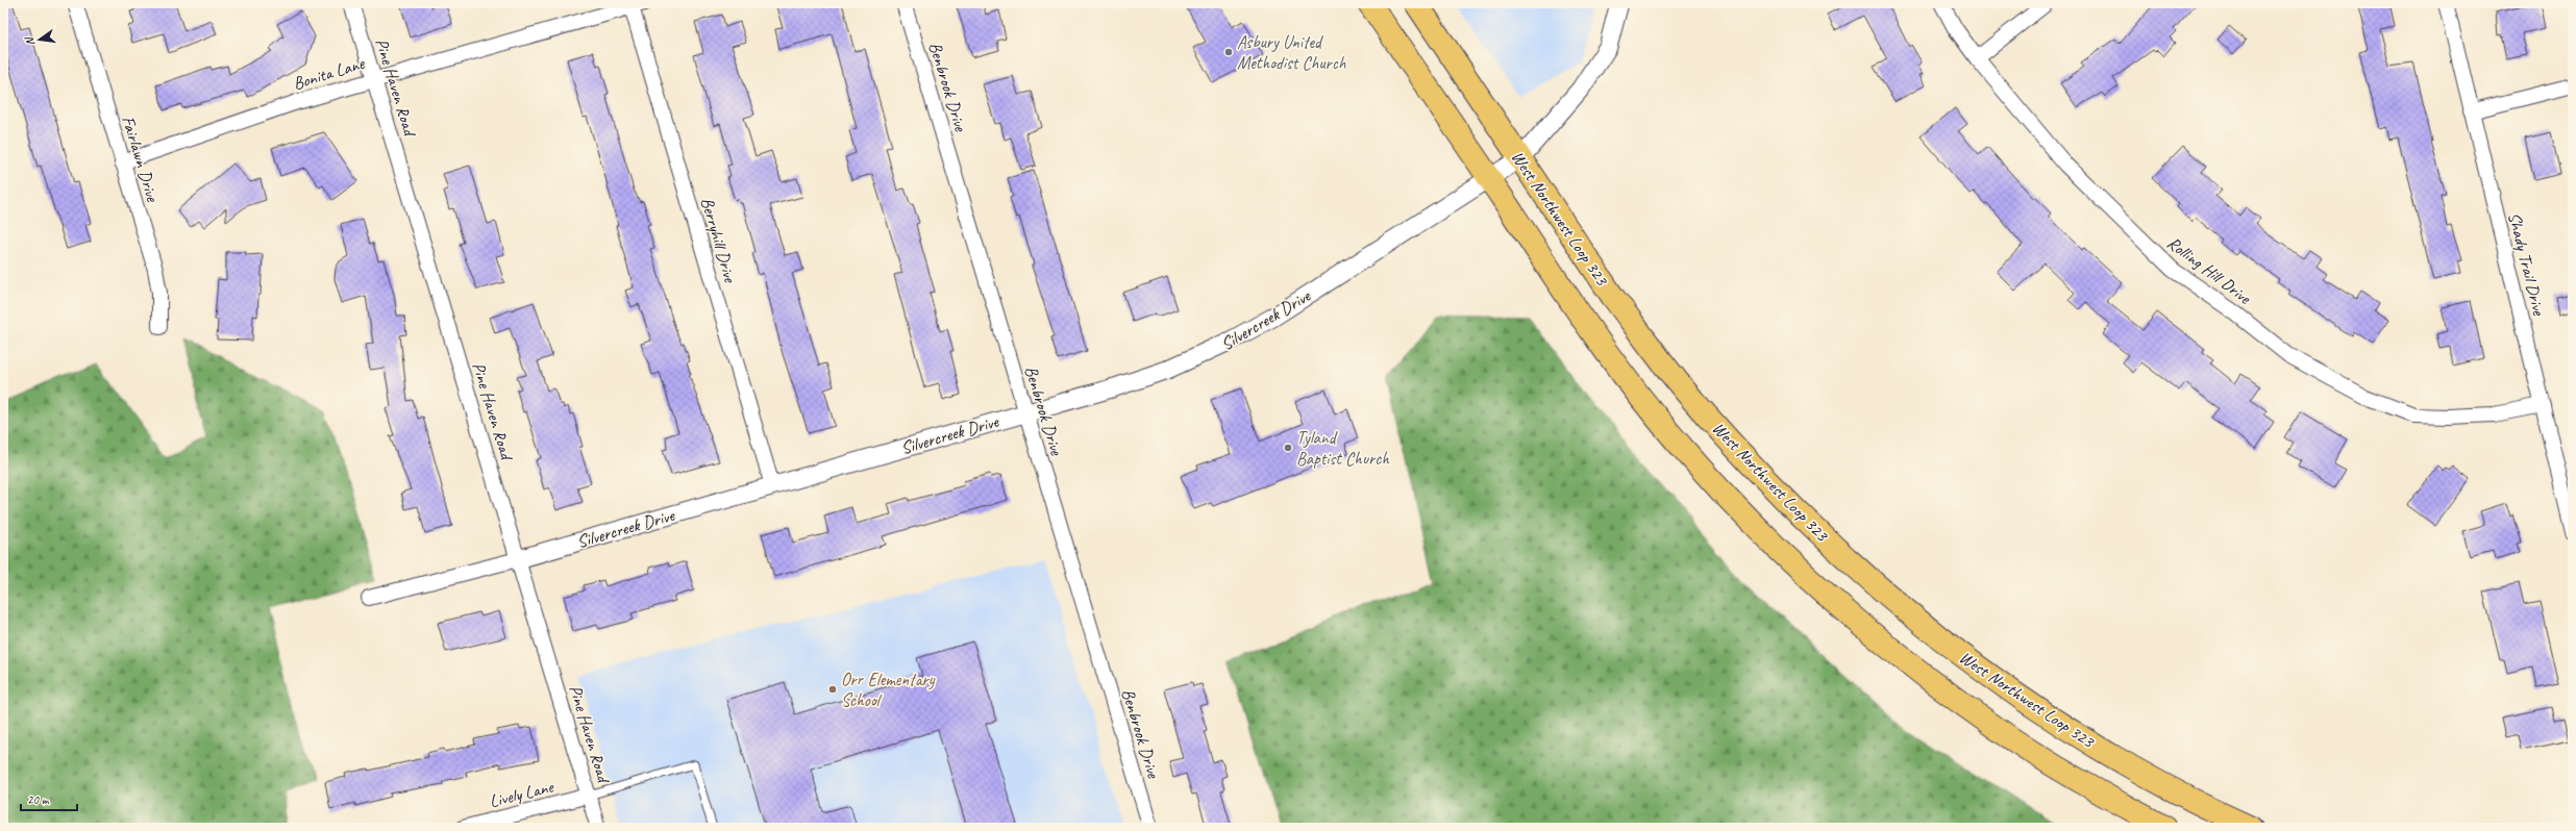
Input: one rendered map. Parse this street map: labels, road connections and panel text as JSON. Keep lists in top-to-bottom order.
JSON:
{
  "streets": {
    "highway": ["West Northwest Loop 323"],
    "street": [
      "Bonita Lane",
      "Pine Haven Road",
      "Benbrook Drive",
      "Fairlawn Drive",
      "Berryhill Drive",
      "Shady Trail Drive",
      "Rolling Hill Drive",
      "Silvercreek Drive",
      "Lively Lane"
    ]
  },
  "crossings": [
    ["Bonita Lane", "Pine Haven Road"],
    ["Bonita Lane", "Fairlawn Drive"],
    ["Bonita Lane", "Berryhill Drive"],
    ["Pine Haven Road", "Silvercreek Drive"],
    ["Pine Haven Road", "Lively Lane"],
    ["Benbrook Drive", "Silvercreek Drive"],
    ["West Northwest Loop 323", "Silvercreek Drive"],
    ["Berryhill Drive", "Silvercreek Drive"],
    ["Shady Trail Drive", "Rolling Hill Drive"]
  ],
  "places": ["Asbury United Methodist Church", "Tyland Baptist Church", "Orr Elementary School"],
  "scale_bar": "20 m",
  "north": "left"
}
